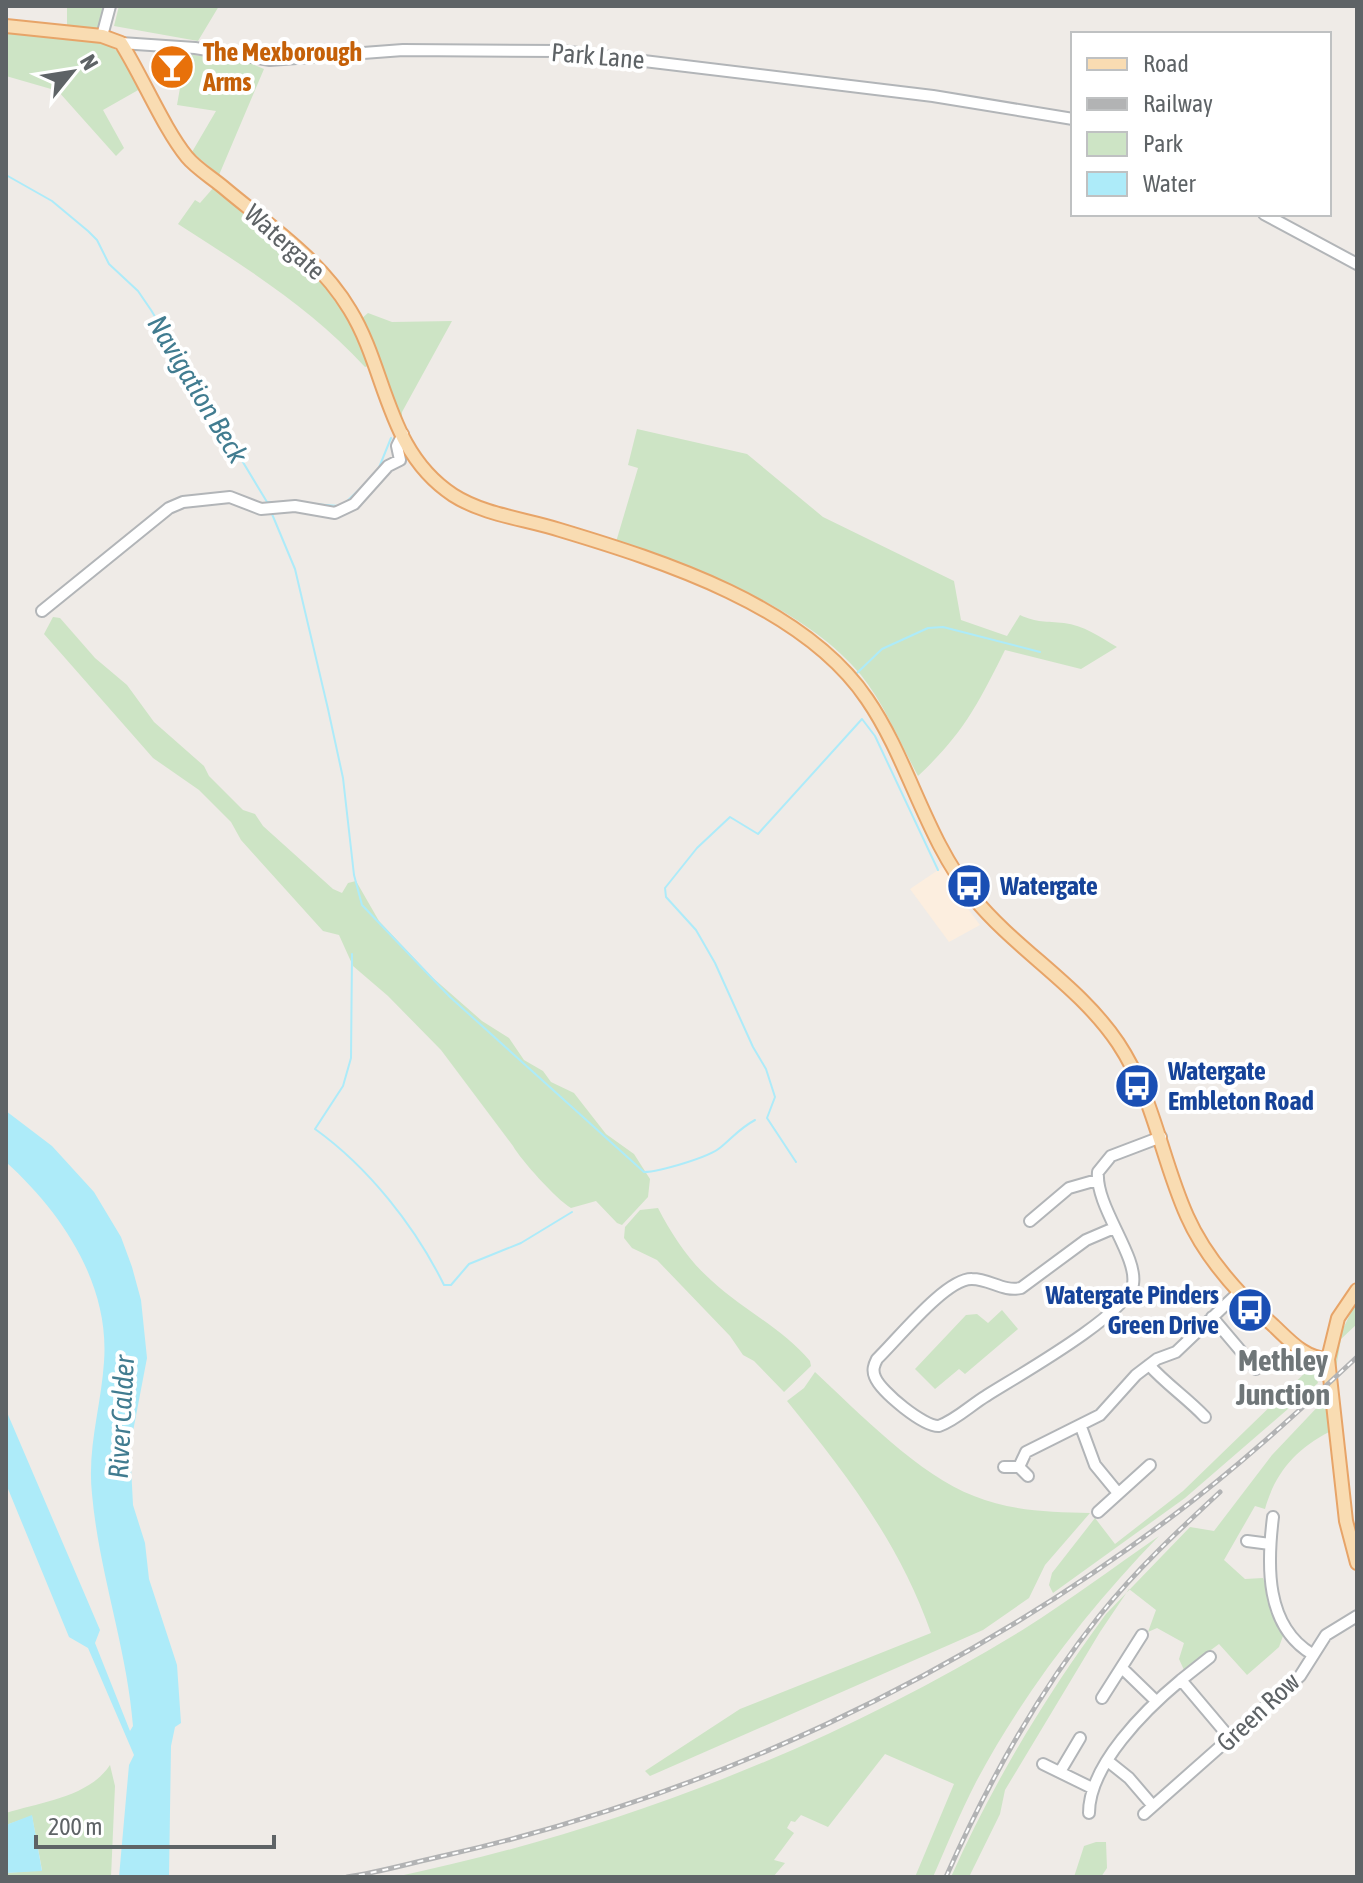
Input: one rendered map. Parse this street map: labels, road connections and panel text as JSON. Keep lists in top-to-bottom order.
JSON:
{
  "streets": {
    "main road": ["Watergate"],
    "street": ["Park Lane", "Green Row"]
  },
  "crossings": [
    ["Park Lane", "Watergate"]
  ],
  "districts": ["Methley Junction"],
  "water": ["Navigation Beck", "River Calder"],
  "places": {
    "bar": ["The Mexborough Arms"],
    "bus stop": ["Watergate", "Watergate Embleton Road", "Watergate Pinders Green Drive"]
  },
  "legend": [
    "Road",
    "Railway",
    "Park",
    "Water"
  ],
  "scale_bar": "200 m",
  "north": "top right"
}
